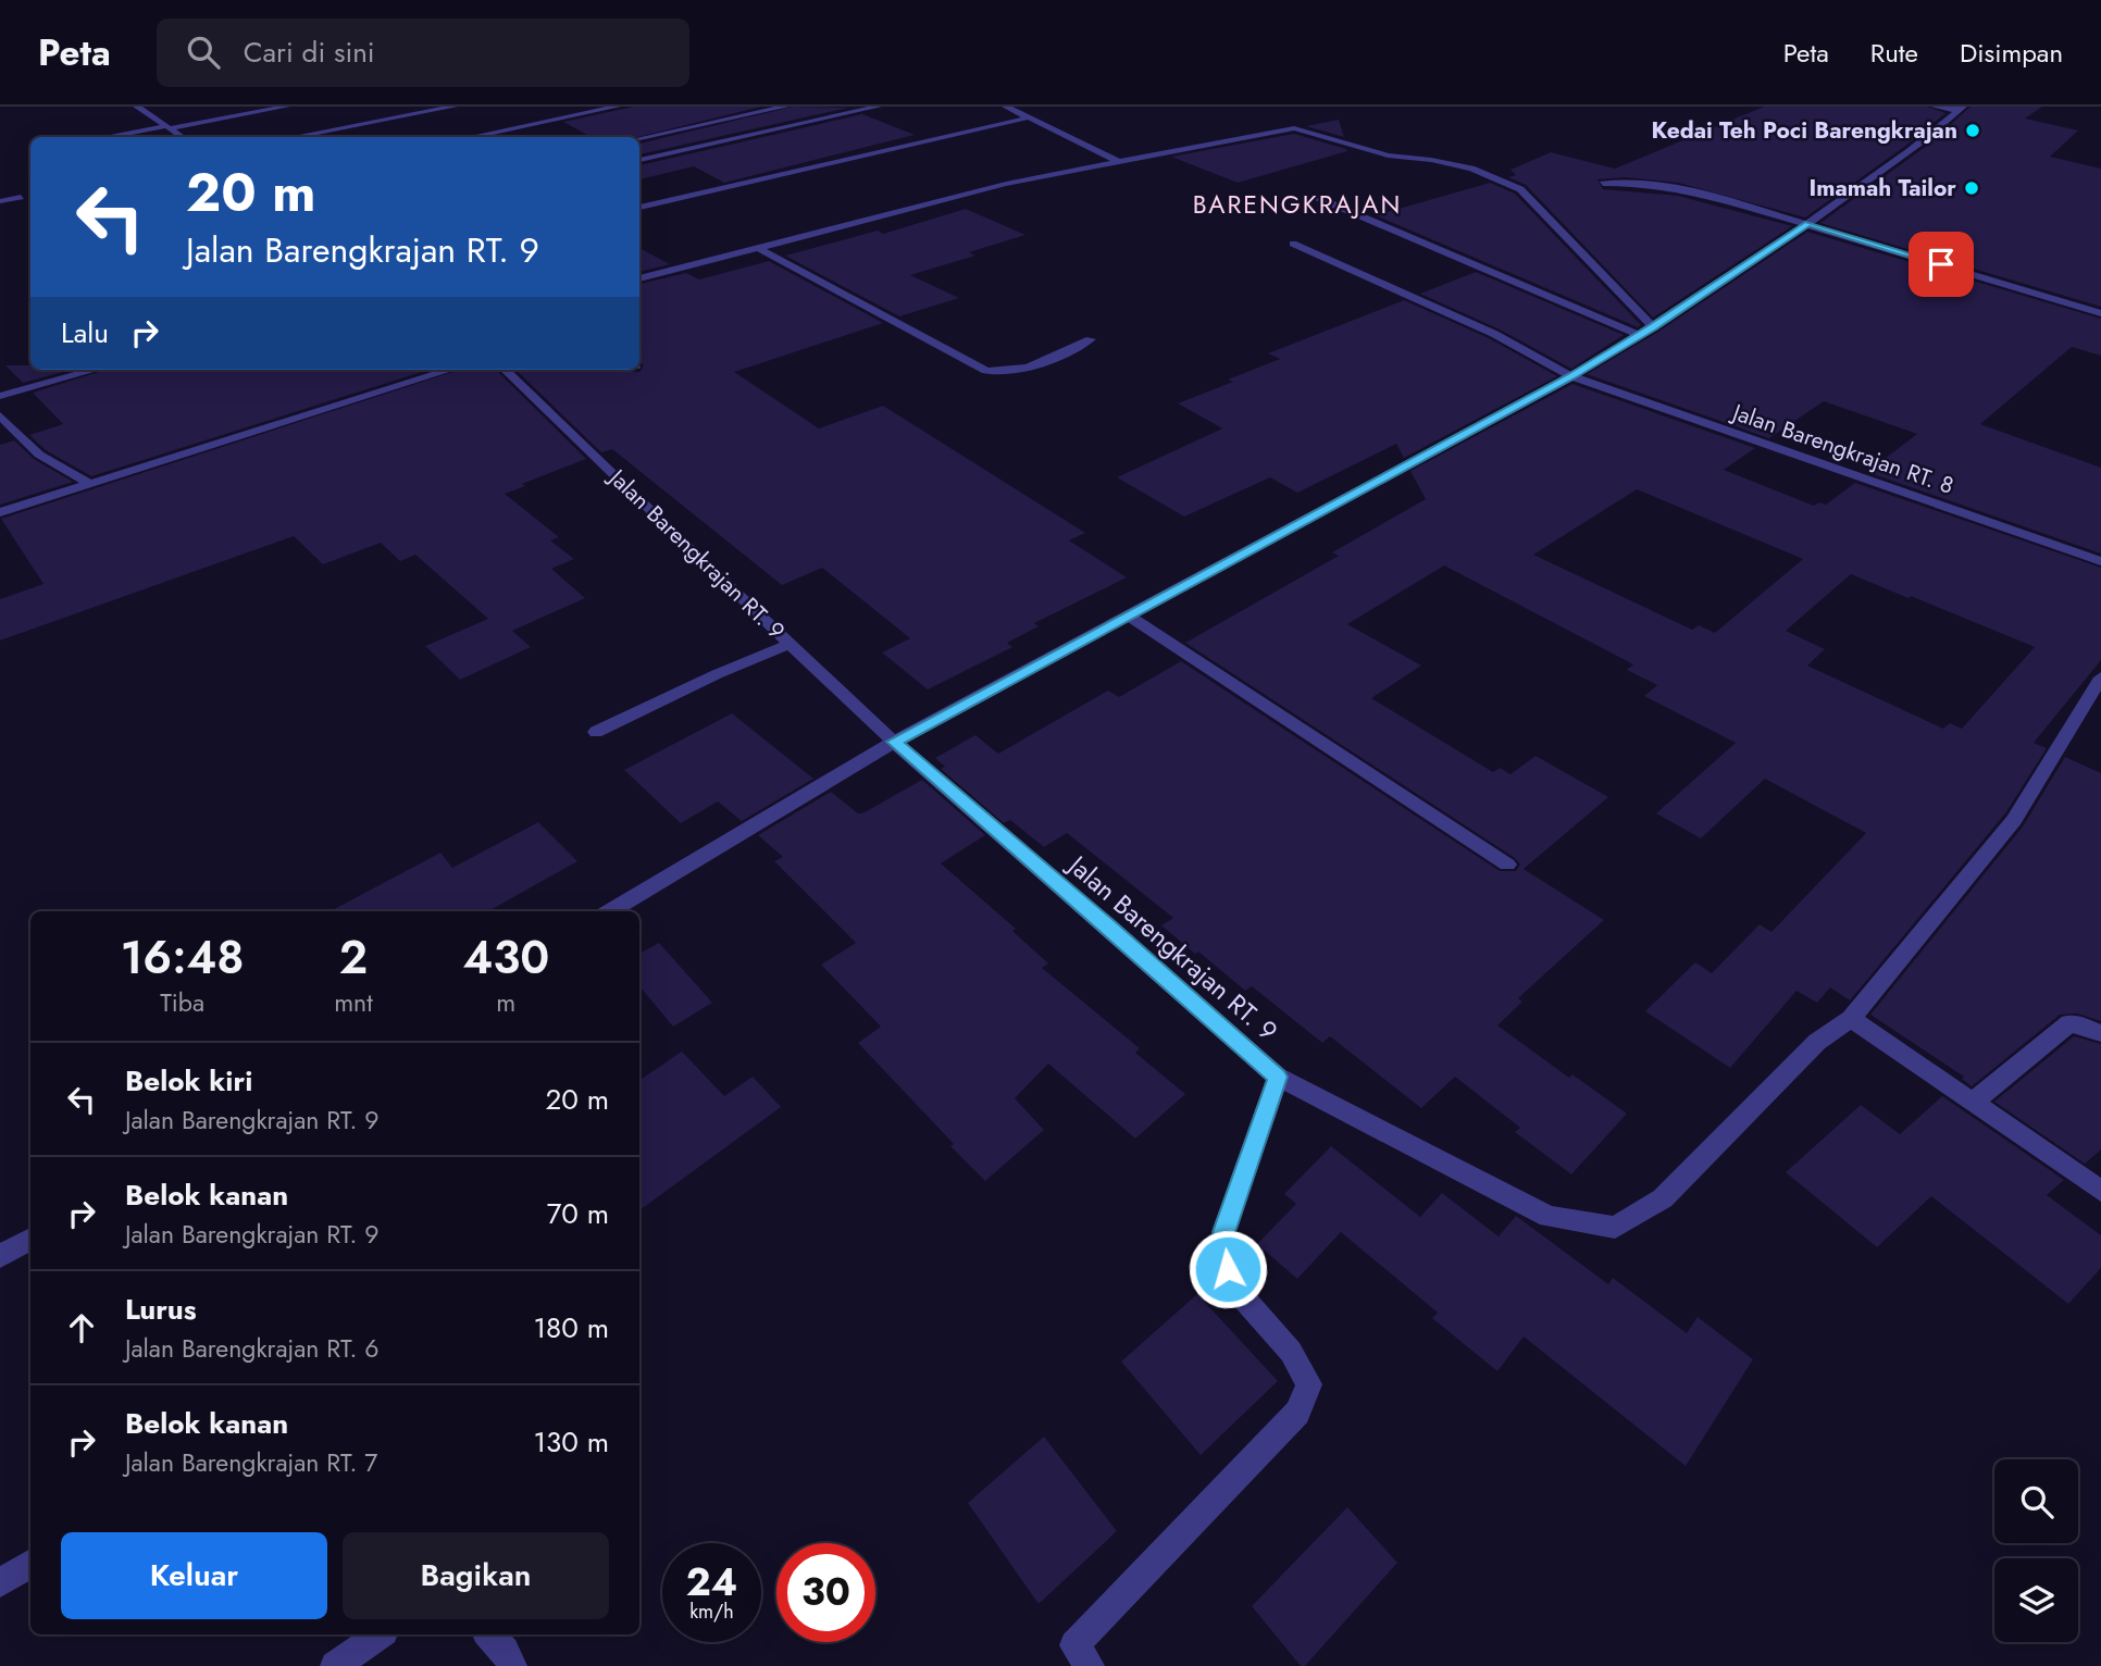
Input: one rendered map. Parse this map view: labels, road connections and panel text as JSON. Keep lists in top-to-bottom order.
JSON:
{
  "streets": {
    "street": ["Jalan Barengkrajan RT. 8", "Jalan Barengkrajan RT. 9"]
  },
  "districts": ["BARENGKRAJAN"],
  "places": ["Kedai Teh Poci Barengkrajan", "Imamah Tailor"],
  "page": {
    "header": "Peta",
    "search": "Cari di sini",
    "nav": ["Peta", "Rute", "Disimpan"],
    "turn": ["20 m", "Jalan Barengkrajan RT. 9"],
    "then": "Lalu",
    "eta": [
      "16:48",
      "Tiba",
      "2",
      "mnt",
      "430",
      "m"
    ],
    "list": [
      {
        "name": "Belok kiri",
        "note": "Jalan Barengkrajan RT. 9",
        "value": "20 m"
      },
      {
        "name": "Belok kanan",
        "note": "Jalan Barengkrajan RT. 9",
        "value": "70 m"
      },
      {
        "name": "Lurus",
        "note": "Jalan Barengkrajan RT. 6",
        "value": "180 m"
      },
      {
        "name": "Belok kanan",
        "note": "Jalan Barengkrajan RT. 7",
        "value": "130 m"
      }
    ],
    "buttons": ["Keluar", "Bagikan"],
    "speed": "24 km/h",
    "limit": "30"
  }
}
